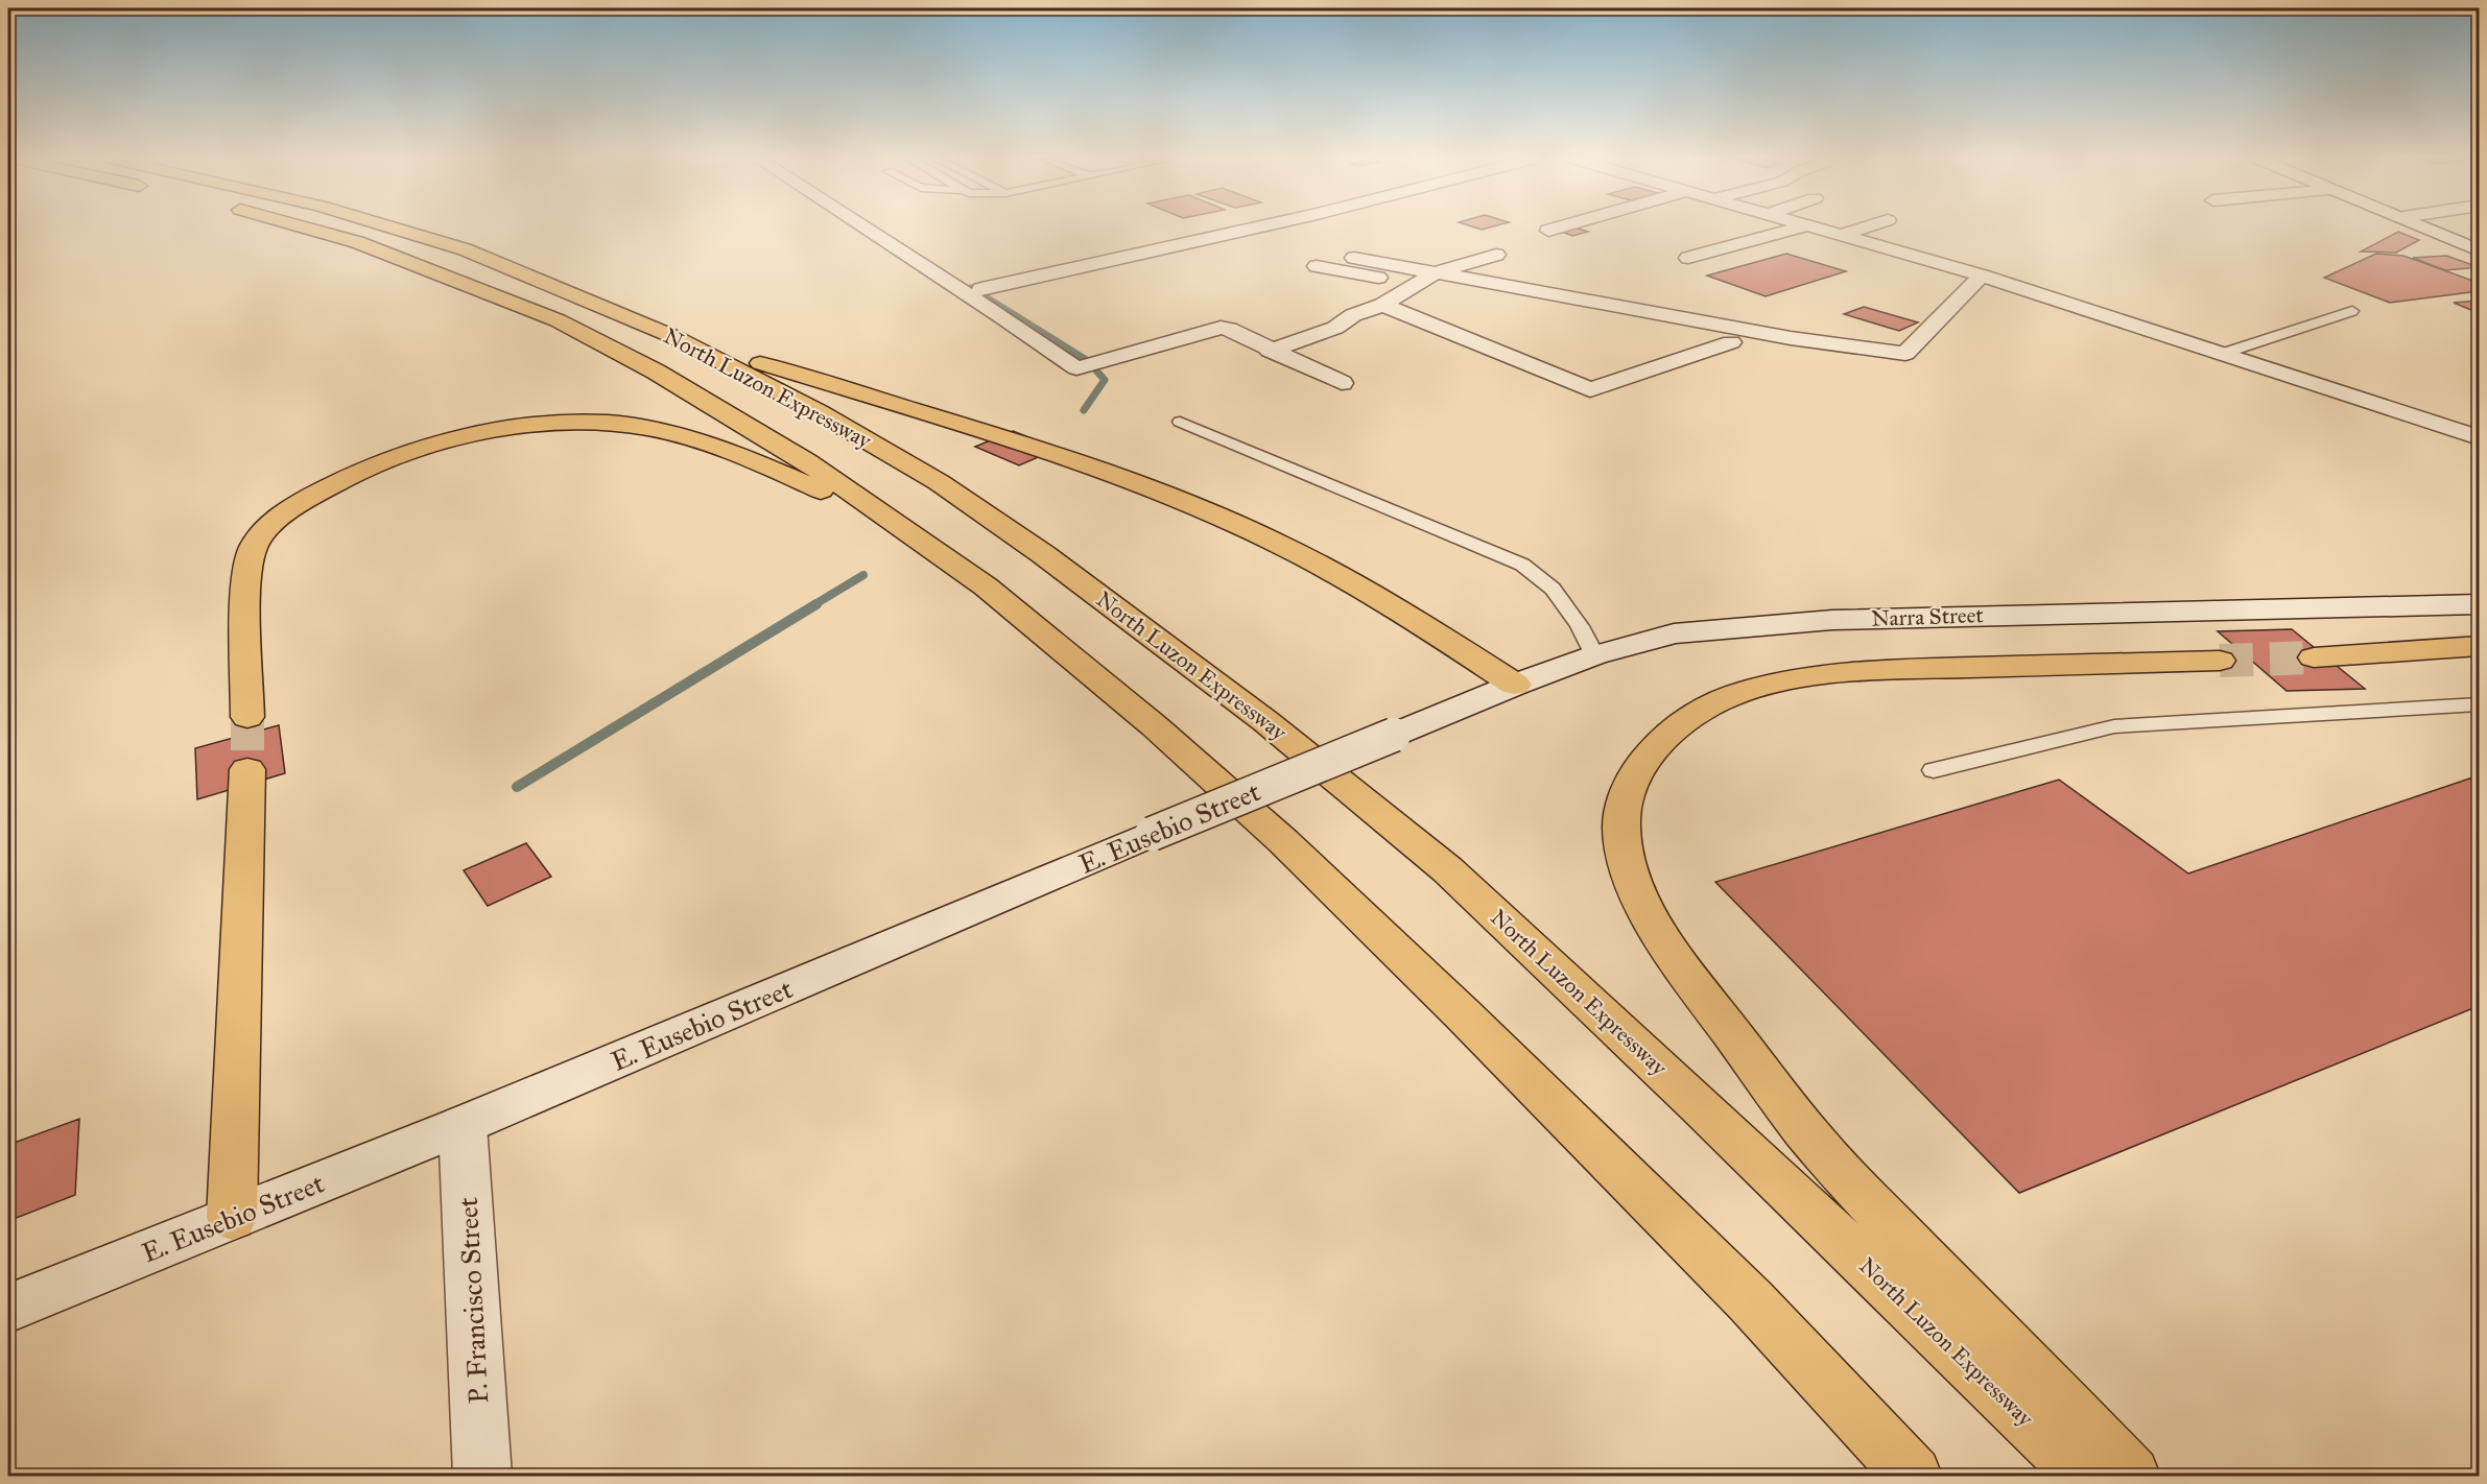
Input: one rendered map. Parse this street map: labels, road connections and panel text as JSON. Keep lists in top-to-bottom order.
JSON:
{
  "streets": {
    "highway": ["North Luzon Expressway"],
    "street": ["Narra Street", "E. Eusebio Street", "P. Francisco Street"]
  },
  "crossings": [
    ["Narra Street", "E. Eusebio Street"],
    ["E. Eusebio Street", "P. Francisco Street"]
  ]
}
